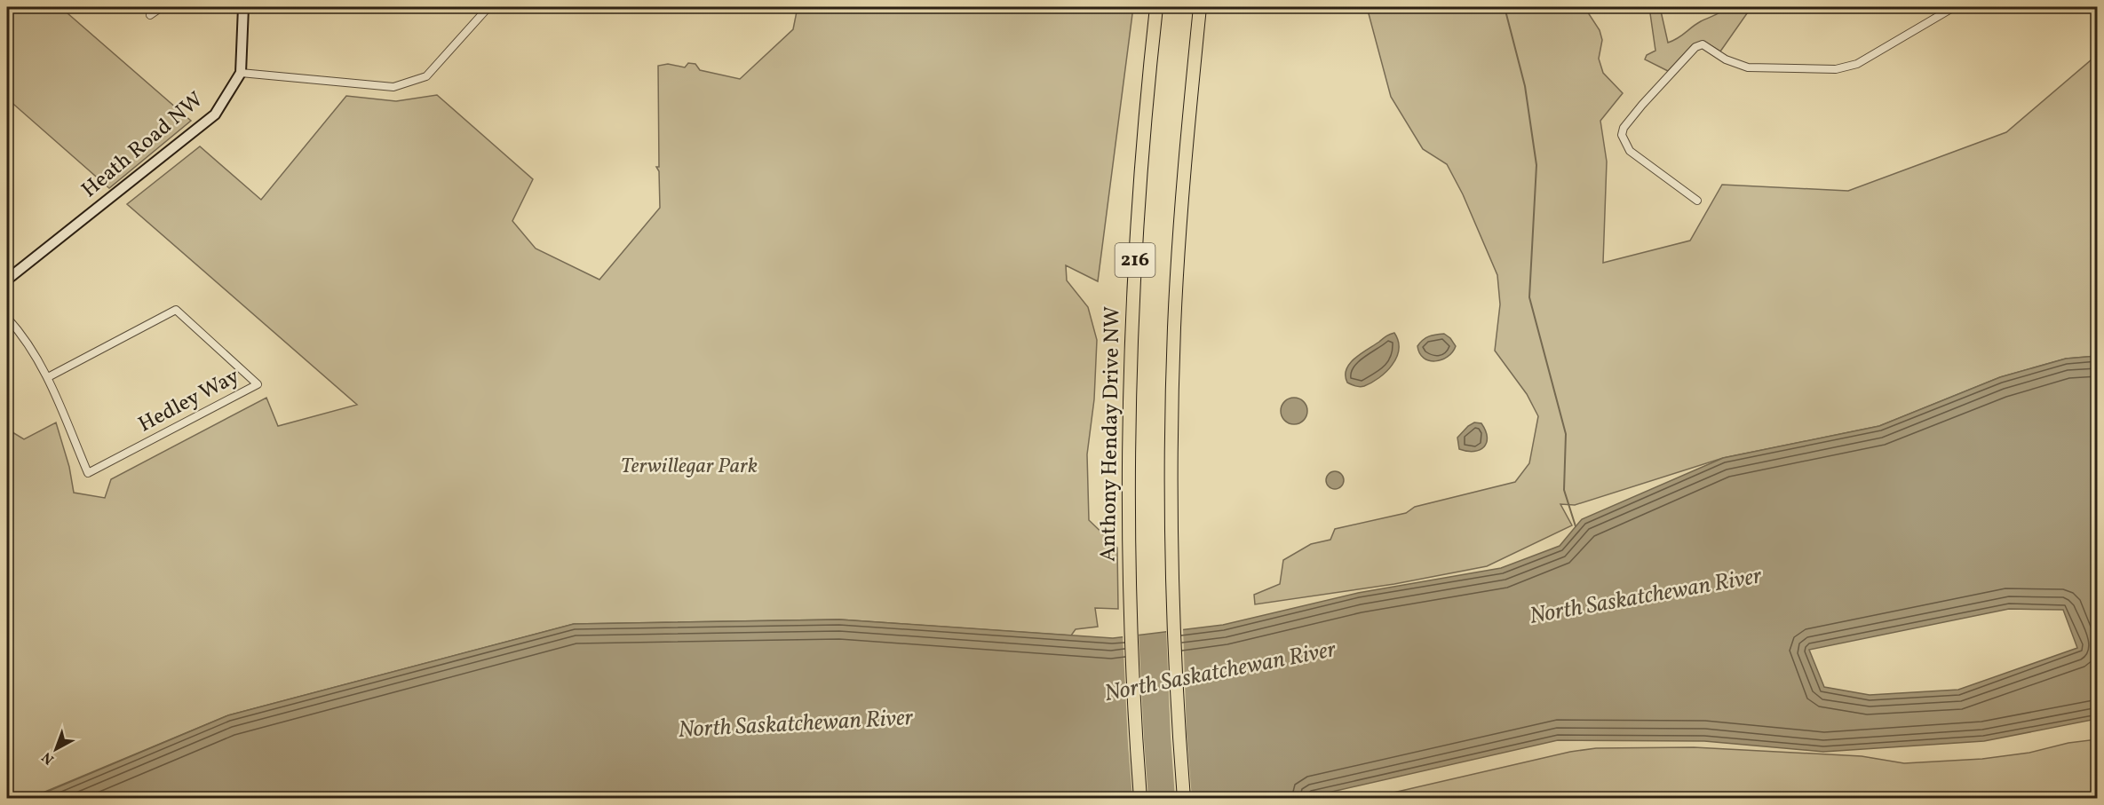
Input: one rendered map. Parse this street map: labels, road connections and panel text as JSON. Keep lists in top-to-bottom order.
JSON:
{
  "streets": {
    "highway": ["216", "Anthony Henday Drive NW"],
    "street": ["Heath Road NW", "Hedley Way"]
  },
  "water": ["North Saskatchewan River"],
  "parks": ["Terwillegar Park"],
  "north": "bottom left"
}
